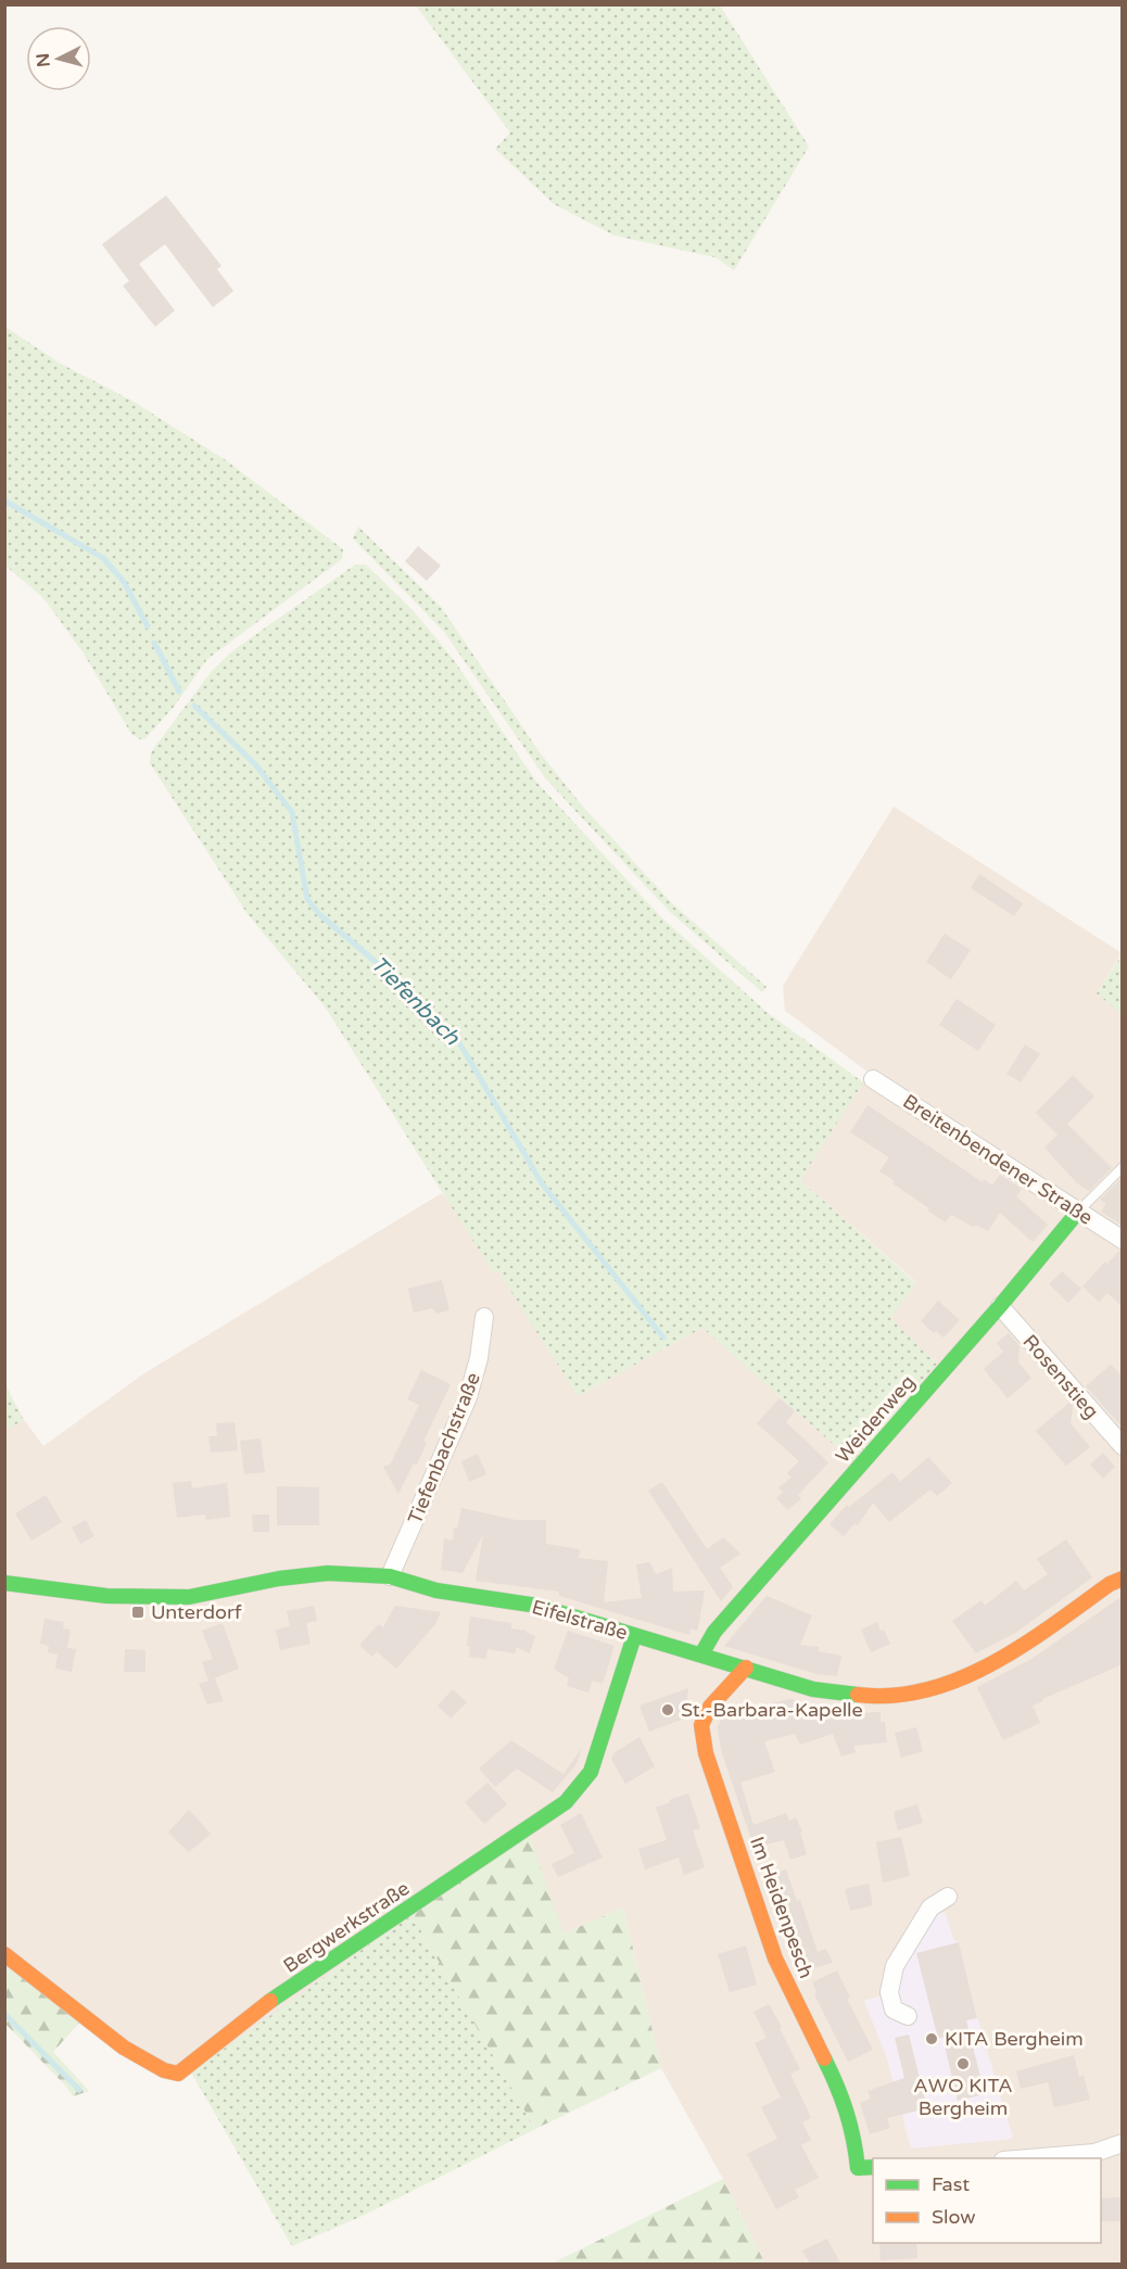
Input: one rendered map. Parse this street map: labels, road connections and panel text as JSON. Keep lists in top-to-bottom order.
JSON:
{
  "streets": {
    "street": [
      "Breitenbendener Straße",
      "Rosenstieg",
      "Weidenweg",
      "Tiefenbachstraße",
      "Eifelstraße",
      "Im Heidenpesch",
      "Bergwerkstraße"
    ]
  },
  "crossings": [
    ["Breitenbendener Straße", "Weidenweg"],
    ["Rosenstieg", "Weidenweg"],
    ["Weidenweg", "Eifelstraße"],
    ["Tiefenbachstraße", "Eifelstraße"],
    ["Eifelstraße", "Im Heidenpesch"],
    ["Eifelstraße", "Bergwerkstraße"]
  ],
  "water": ["Tiefenbach"],
  "places": {
    "transit": ["Unterdorf"],
    "other": ["St.-Barbara-Kapelle", "KITA Bergheim", "AWO KITA Bergheim"]
  },
  "legend": ["Fast", "Slow"],
  "north": "left"
}
